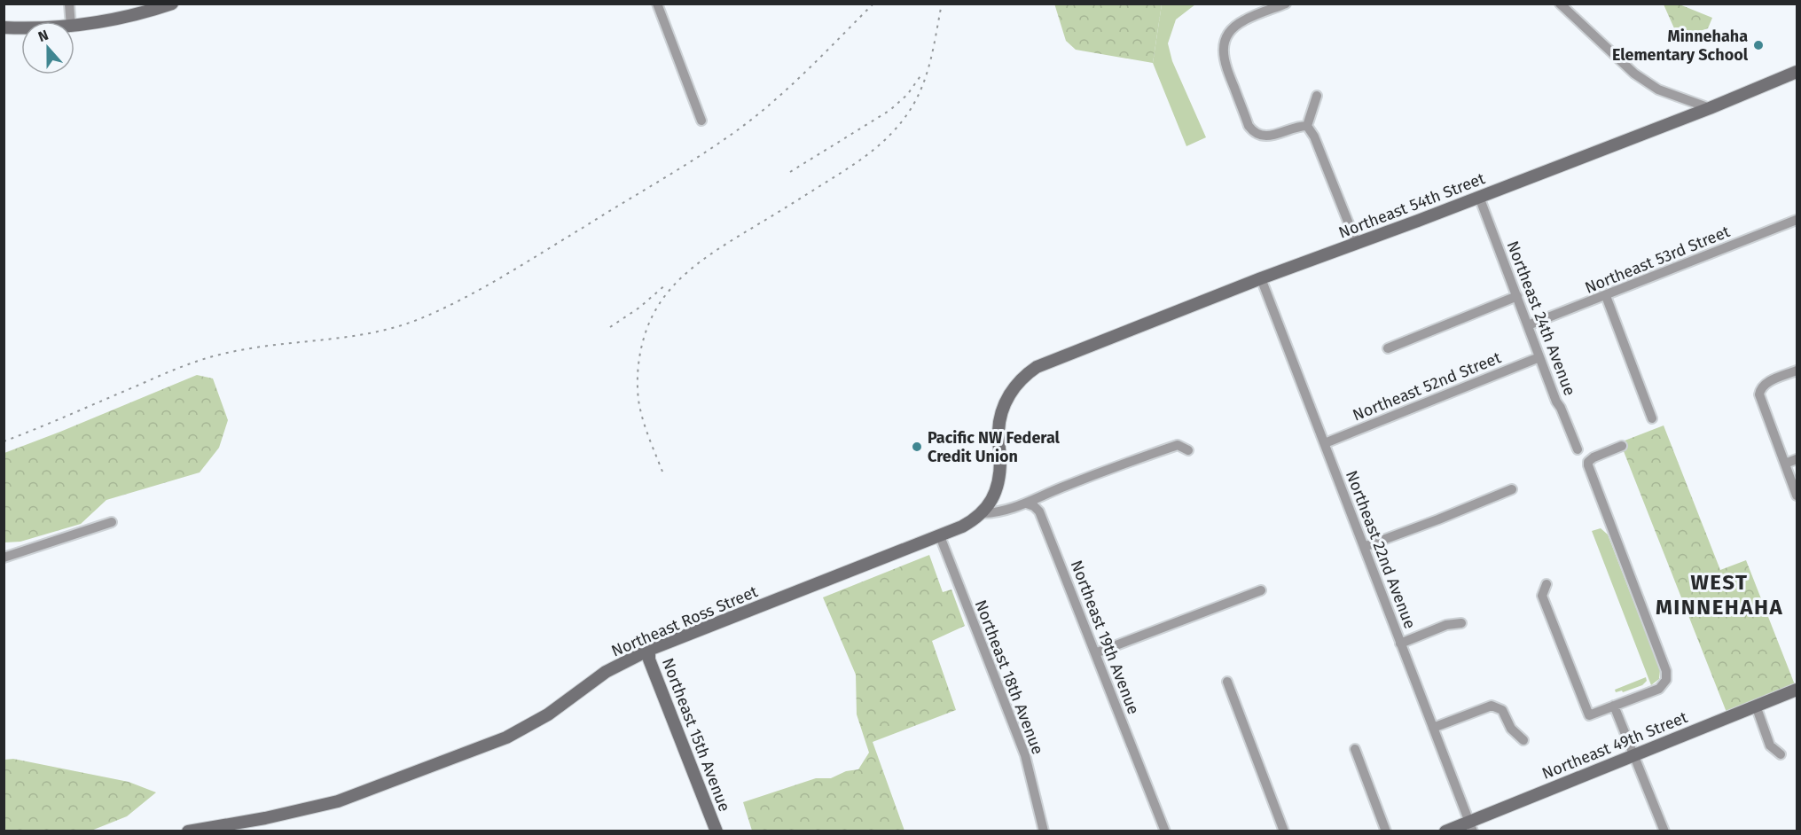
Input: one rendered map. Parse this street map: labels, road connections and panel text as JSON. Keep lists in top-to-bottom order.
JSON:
{
  "streets": {
    "street": [
      "Northeast 54th Street",
      "Northeast 53rd Street",
      "Northeast 24th Avenue",
      "Northeast 52nd Street",
      "Northeast 22nd Avenue",
      "Northeast Ross Street",
      "Northeast 19th Avenue",
      "Northeast 18th Avenue",
      "Northeast 15th Avenue",
      "Northeast 49th Street"
    ]
  },
  "crossings": [
    ["Northeast 54th Street", "Northeast 24th Avenue"],
    ["Northeast 54th Street", "Northeast 22nd Avenue"],
    ["Northeast 54th Street", "Northeast Ross Street"],
    ["Northeast 53rd Street", "Northeast 24th Avenue"],
    ["Northeast 24th Avenue", "Northeast 52nd Street"],
    ["Northeast 52nd Street", "Northeast 22nd Avenue"],
    ["Northeast 22nd Avenue", "Northeast 49th Street"],
    ["Northeast Ross Street", "Northeast 18th Avenue"],
    ["Northeast Ross Street", "Northeast 15th Avenue"]
  ],
  "districts": ["WEST MINNEHAHA"],
  "places": ["Minnehaha Elementary School", "Pacific NW Federal Credit Union"],
  "north": "top"
}
